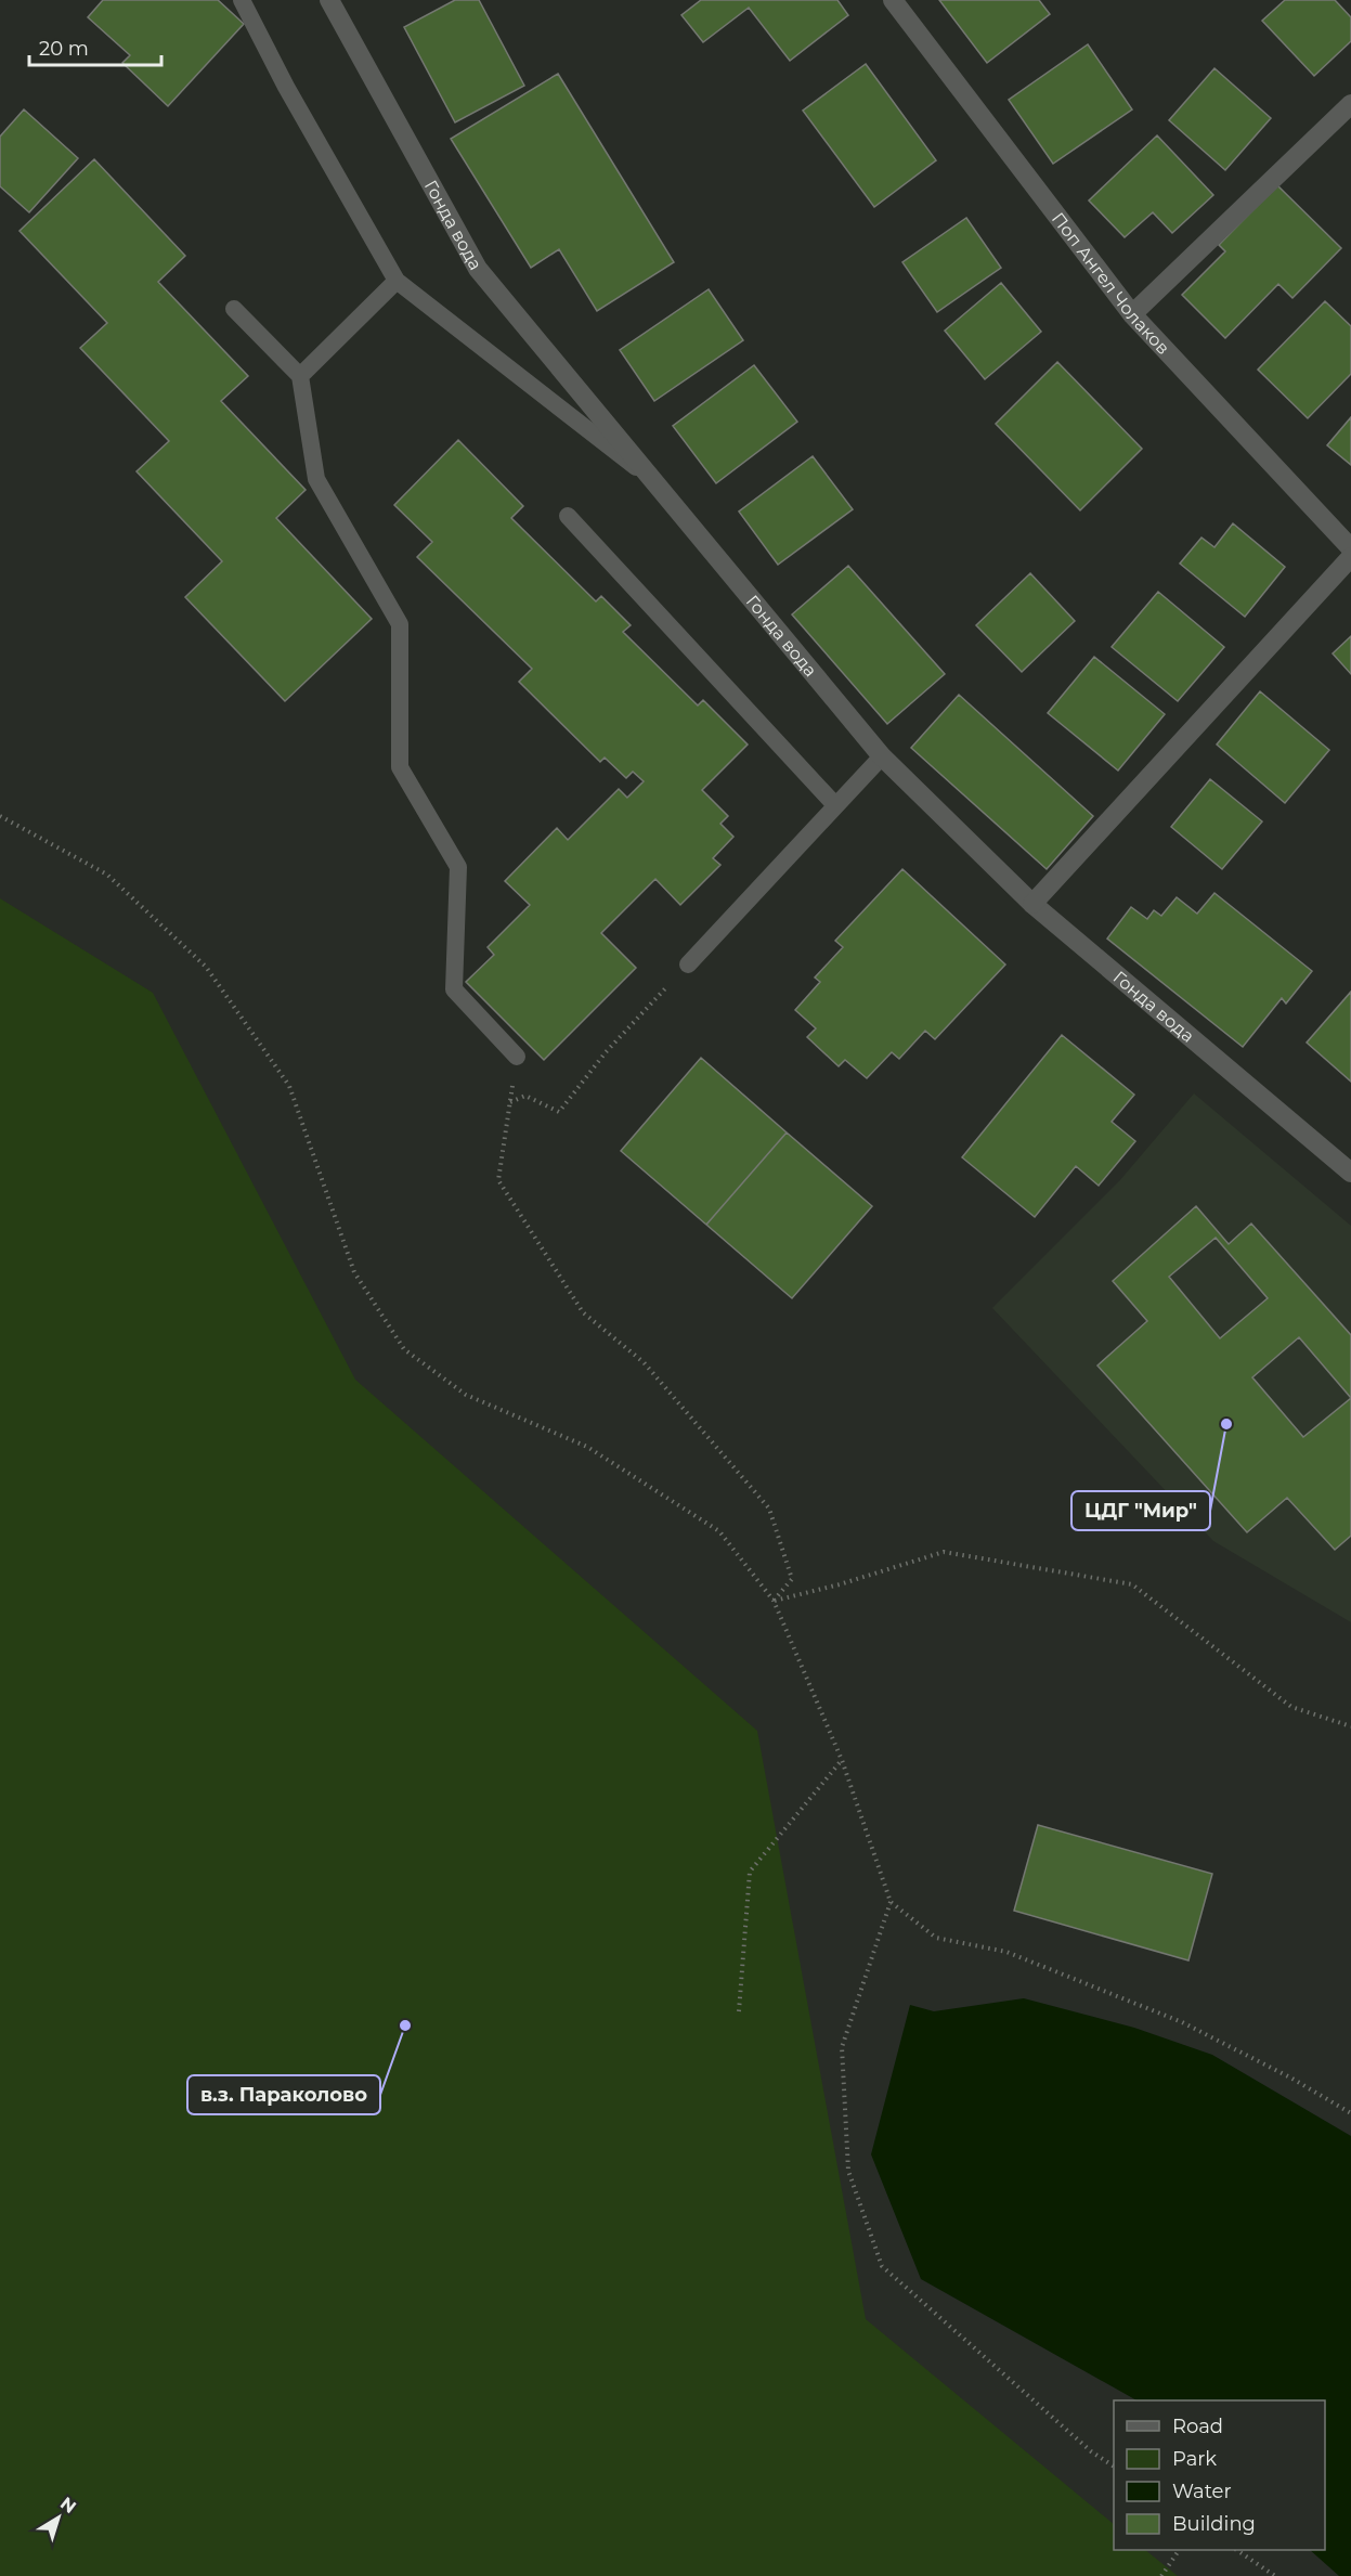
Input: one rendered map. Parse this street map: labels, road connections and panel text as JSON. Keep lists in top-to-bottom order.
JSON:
{
  "streets": {
    "street": ["Гонда вода", "Поп Ангел Чолаков"]
  },
  "places": ["ЦДГ \"Мир\"", "в.з. Параколово"],
  "legend": [
    "Road",
    "Park",
    "Water",
    "Building"
  ],
  "scale_bar": "20 m",
  "north": "top right"
}
